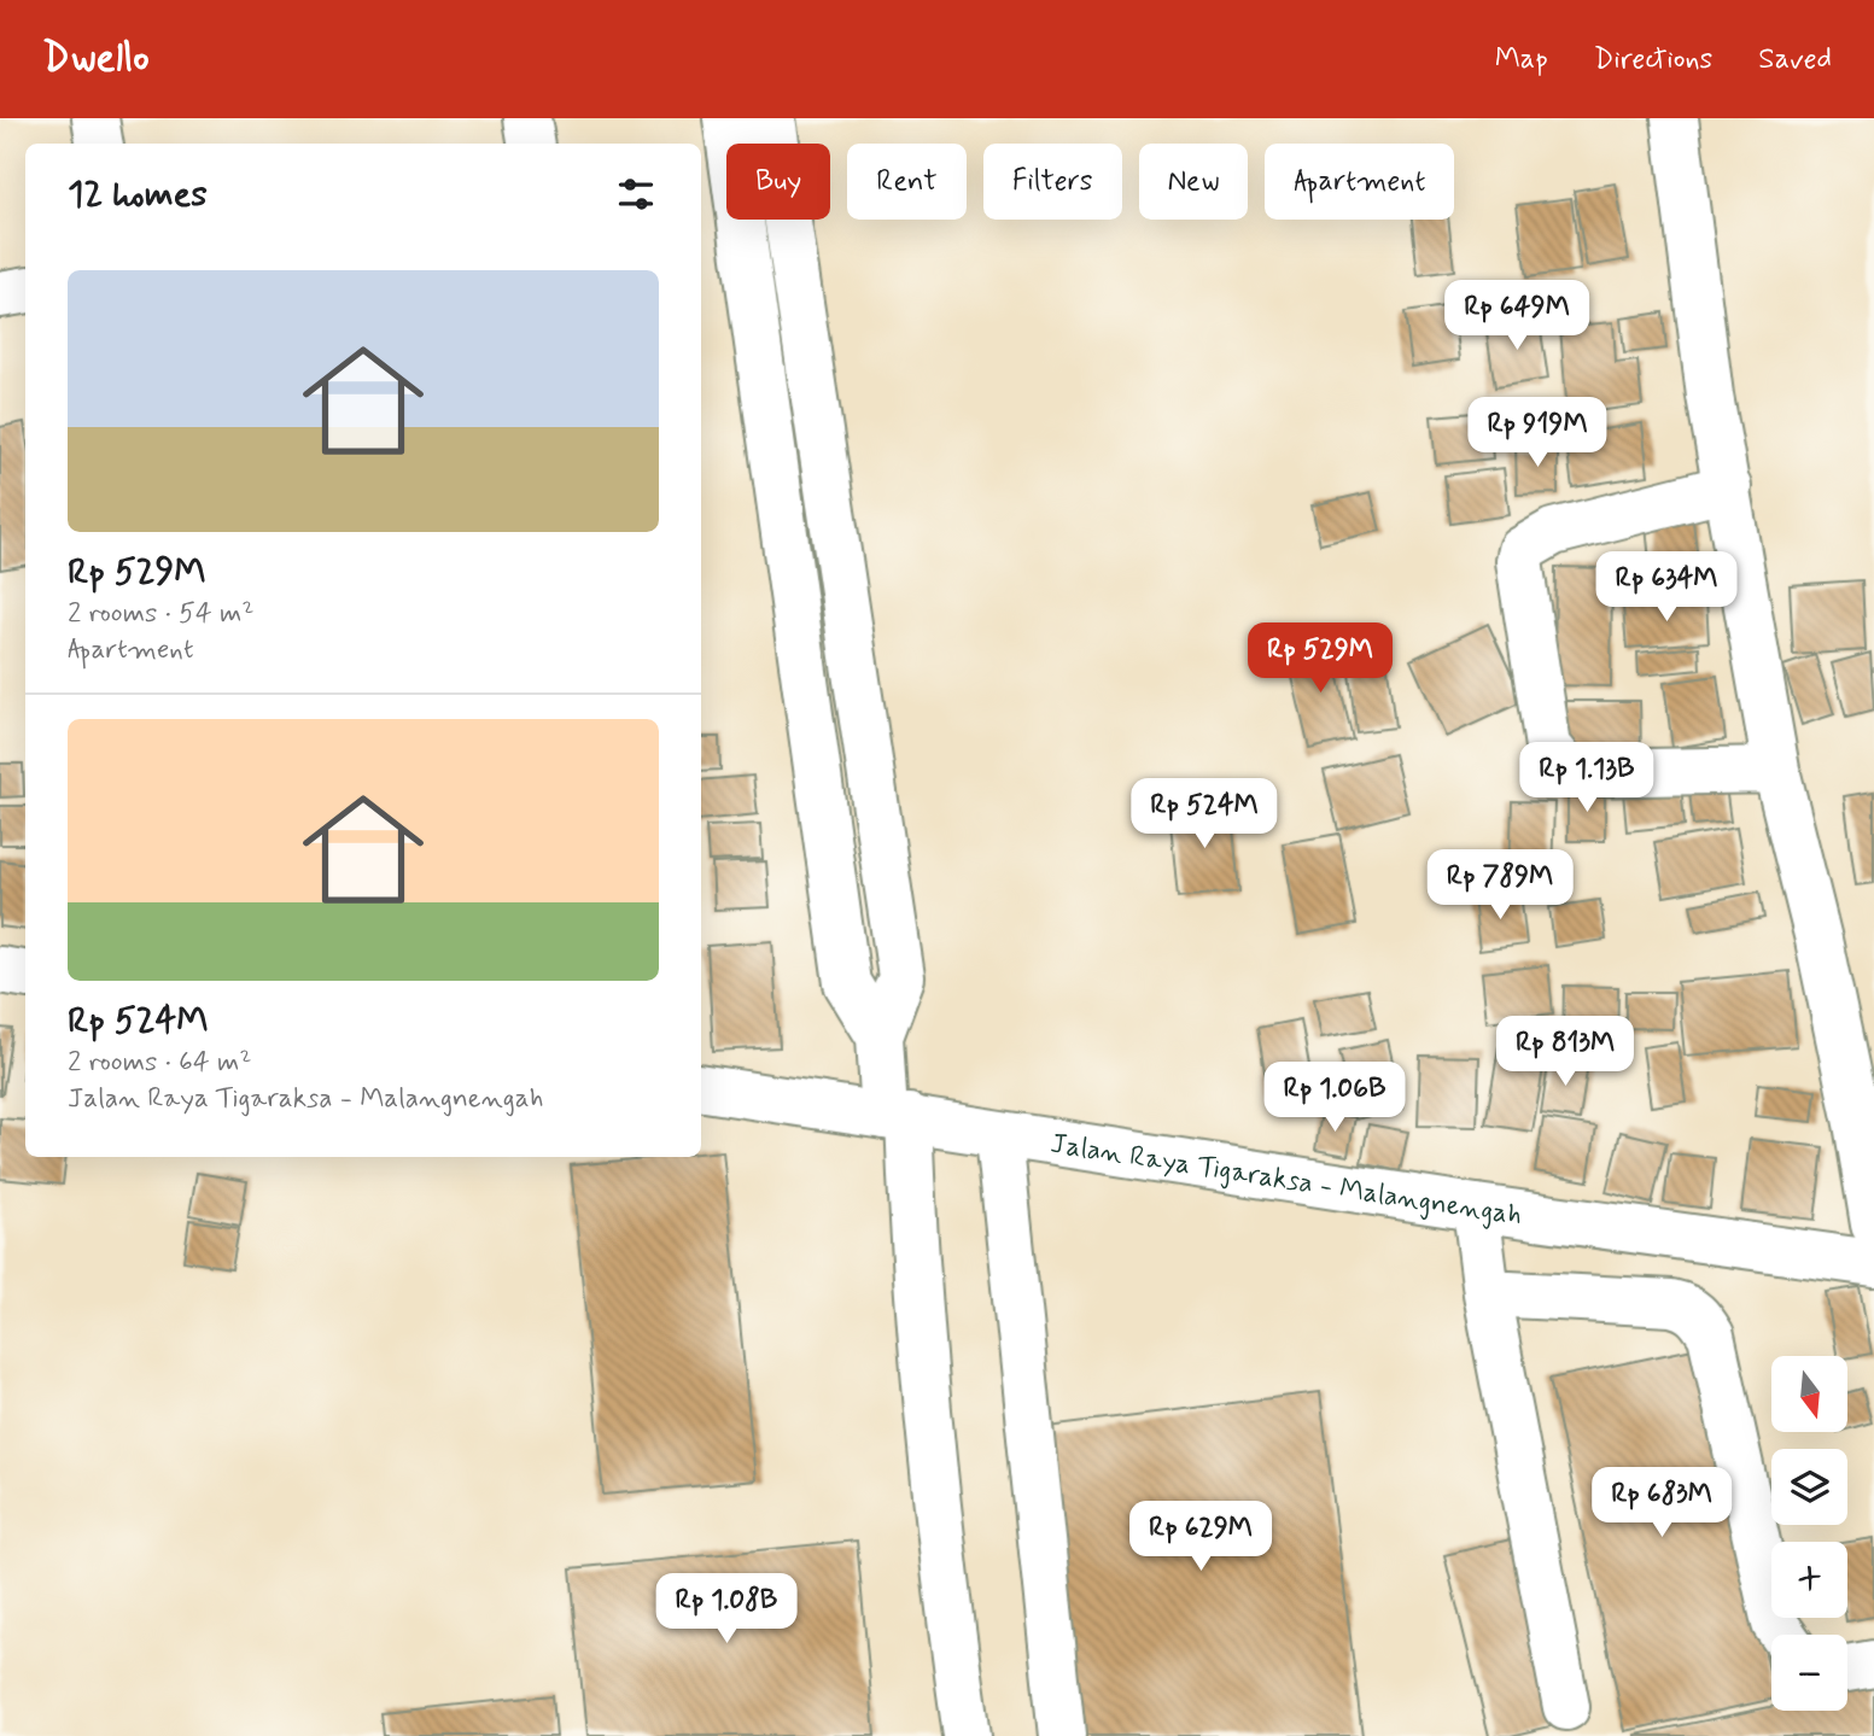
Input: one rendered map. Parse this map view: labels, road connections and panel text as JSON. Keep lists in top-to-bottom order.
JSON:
{
  "streets": {
    "street": ["Jalan Raya Tigaraksa - Malangnengah"]
  },
  "north": "bottom",
  "page": {
    "header": "Dwello",
    "nav": ["Map", "Directions", "Saved"],
    "chip": [
      "Buy",
      "Rent",
      "Filters",
      "New",
      "Apartment"
    ],
    "heading": "12 homes",
    "list": [
      {
        "name": "Rp 529M",
        "note": "2 rooms · 54 m² · Apartment"
      },
      {
        "name": "Rp 524M",
        "note": "2 rooms · 64 m² · Jalan Raya Tigaraksa - Malangnengah"
      }
    ],
    "price": [
      "Rp 649M",
      "Rp 919M",
      "Rp 634M",
      "Rp 529M",
      "Rp 1.13B",
      "Rp 524M",
      "Rp 789M",
      "Rp 813M",
      "Rp 1.06B",
      "Rp 683M",
      "Rp 629M",
      "Rp 1.08B"
    ],
    "map_buttons": ["+", "−"]
  }
}
